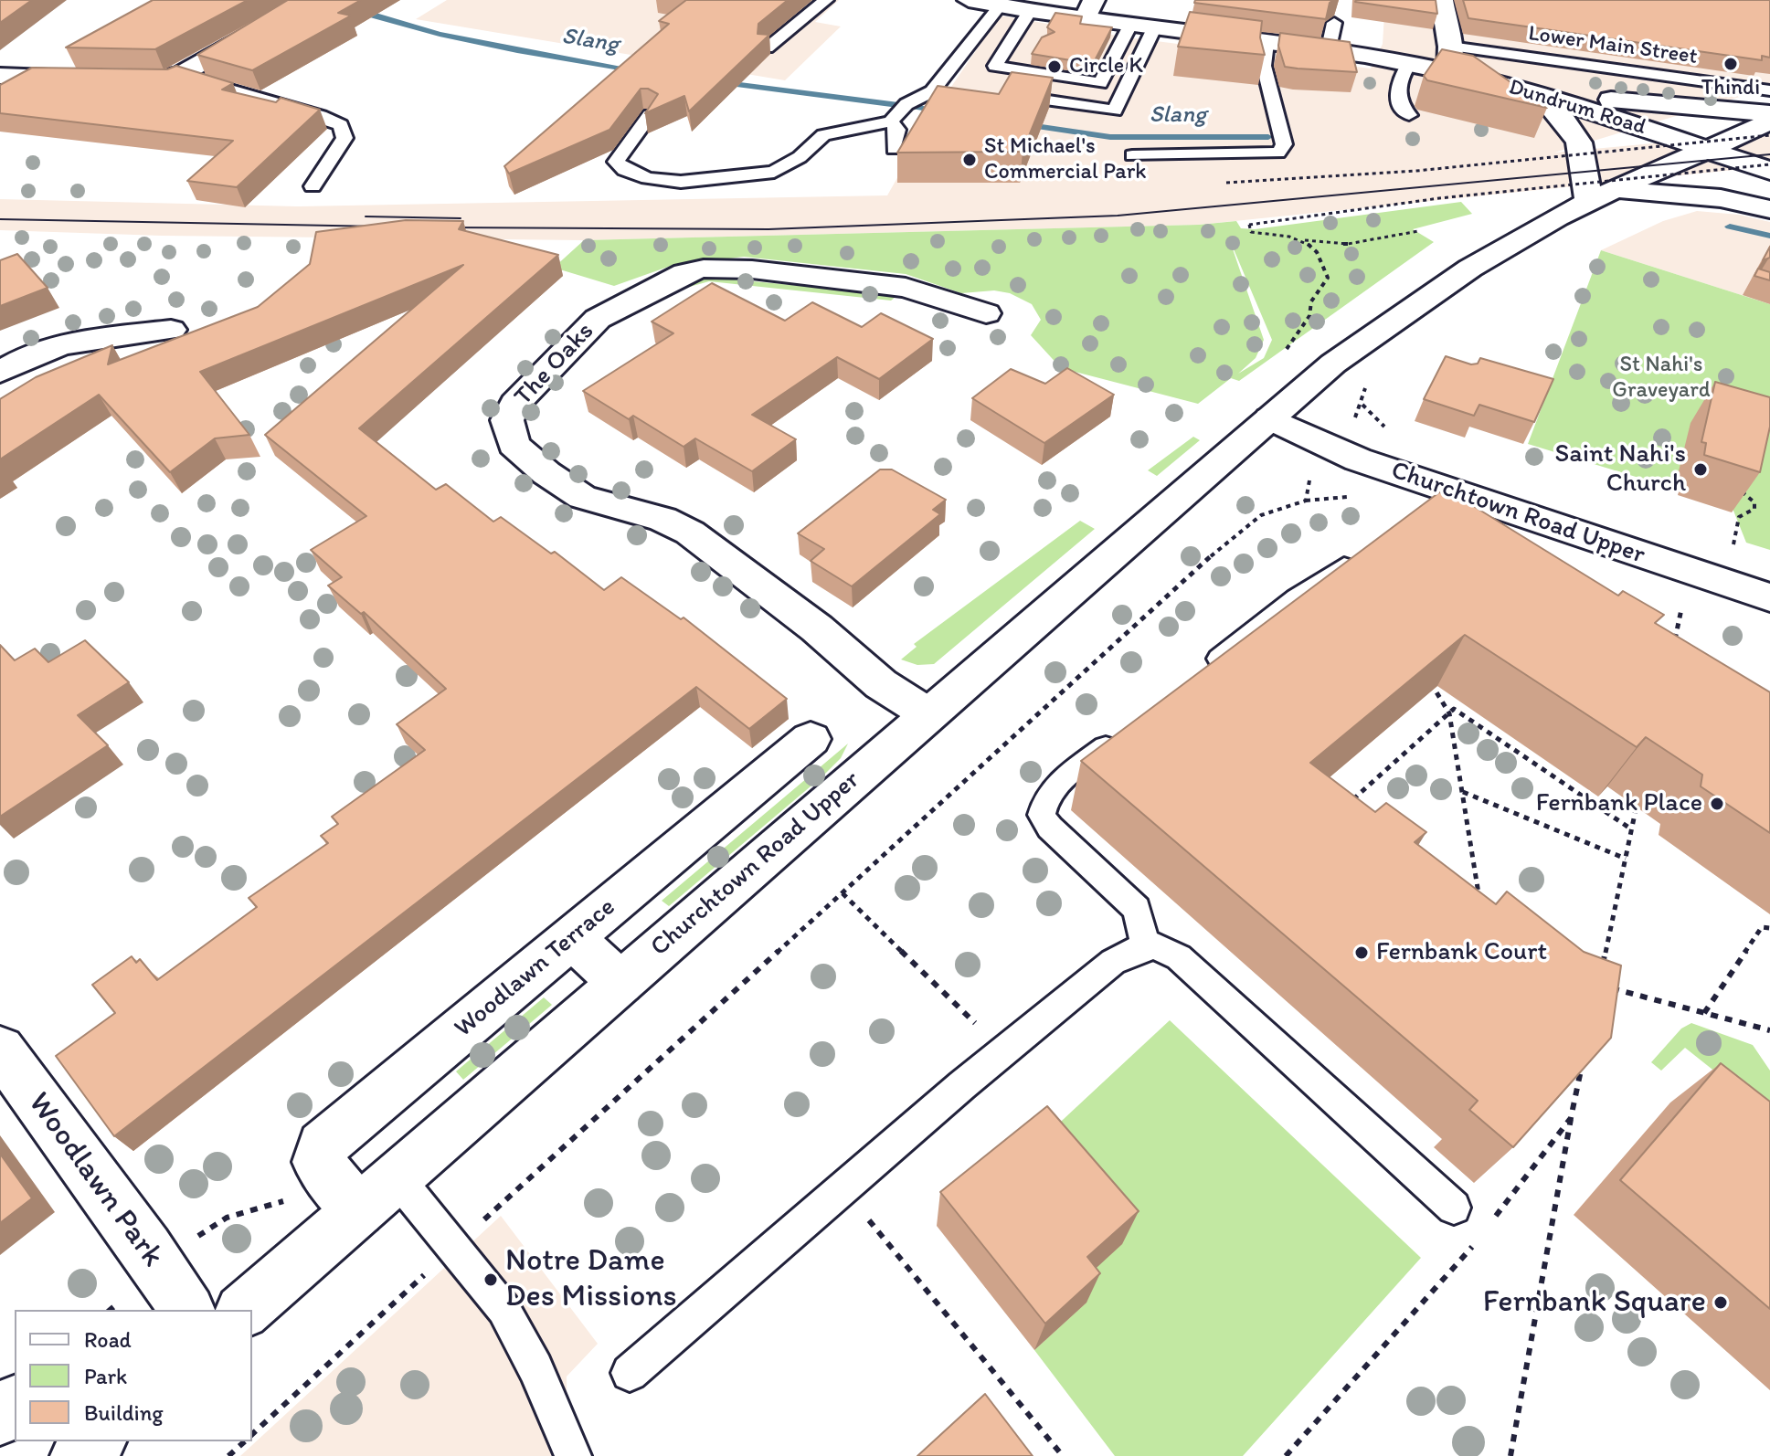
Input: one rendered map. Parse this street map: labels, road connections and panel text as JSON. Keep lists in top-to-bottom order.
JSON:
{
  "streets": {
    "main road": [
      "Dundrum Road",
      "The Oaks",
      "Churchtown Road Upper",
      "Woodlawn Terrace",
      "Woodlawn Park"
    ],
    "lane": ["Lower Main Street"]
  },
  "crossings": [
    ["Dundrum Road", "Churchtown Road Upper"],
    ["The Oaks", "Churchtown Road Upper"],
    ["Churchtown Road Upper", "Woodlawn Terrace"]
  ],
  "water": ["Slang"],
  "parks": ["St Nahi's Graveyard"],
  "places": [
    "Thindi",
    "Circle K",
    "St Michael's Commercial Park",
    "Saint Nahi's Church",
    "Fernbank Place",
    "Fernbank Court",
    "Notre Dame Des Missions",
    "Fernbank Square"
  ],
  "legend": ["Road", "Park", "Building"]
}
